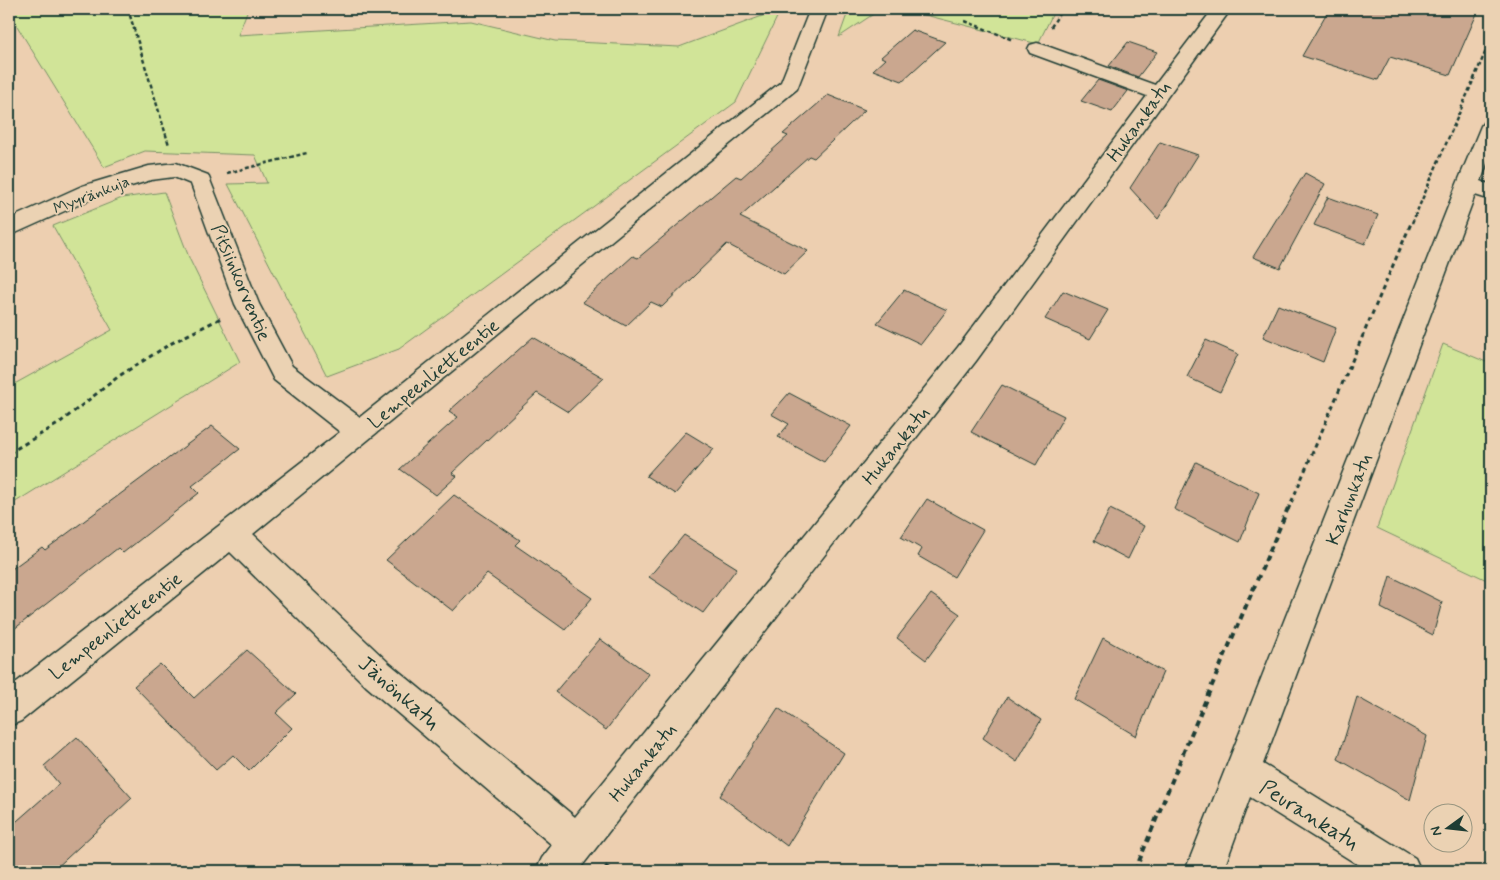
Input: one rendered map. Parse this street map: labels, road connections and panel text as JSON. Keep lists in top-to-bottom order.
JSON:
{
  "streets": {
    "street": [
      "Hukankatu",
      "Myyränkuja",
      "Pitsiinkorventie",
      "Lempeenlietteentie",
      "Karhunkatu",
      "Jänönkatu",
      "Peurankatu"
    ]
  },
  "crossings": [
    ["Hukankatu", "Jänönkatu"],
    ["Pitsiinkorventie", "Lempeenlietteentie"],
    ["Lempeenlietteentie", "Jänönkatu"],
    ["Karhunkatu", "Peurankatu"]
  ],
  "north": "left"
}
